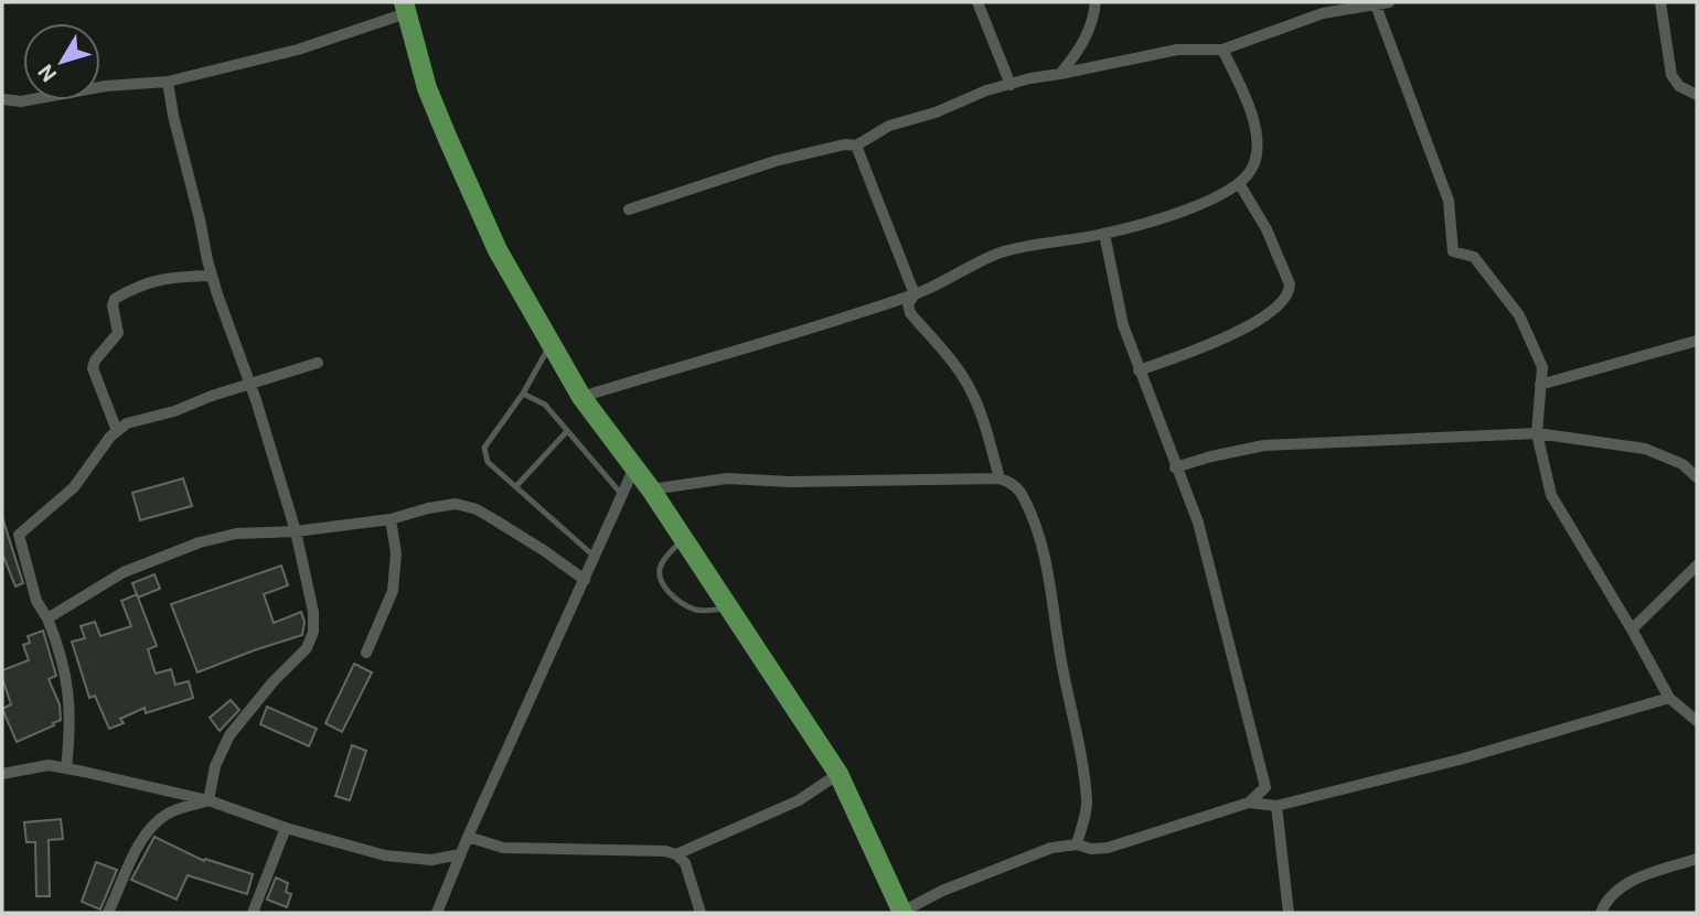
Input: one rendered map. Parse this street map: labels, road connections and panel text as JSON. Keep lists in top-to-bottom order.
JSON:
{
  "north": "bottom left"
}
